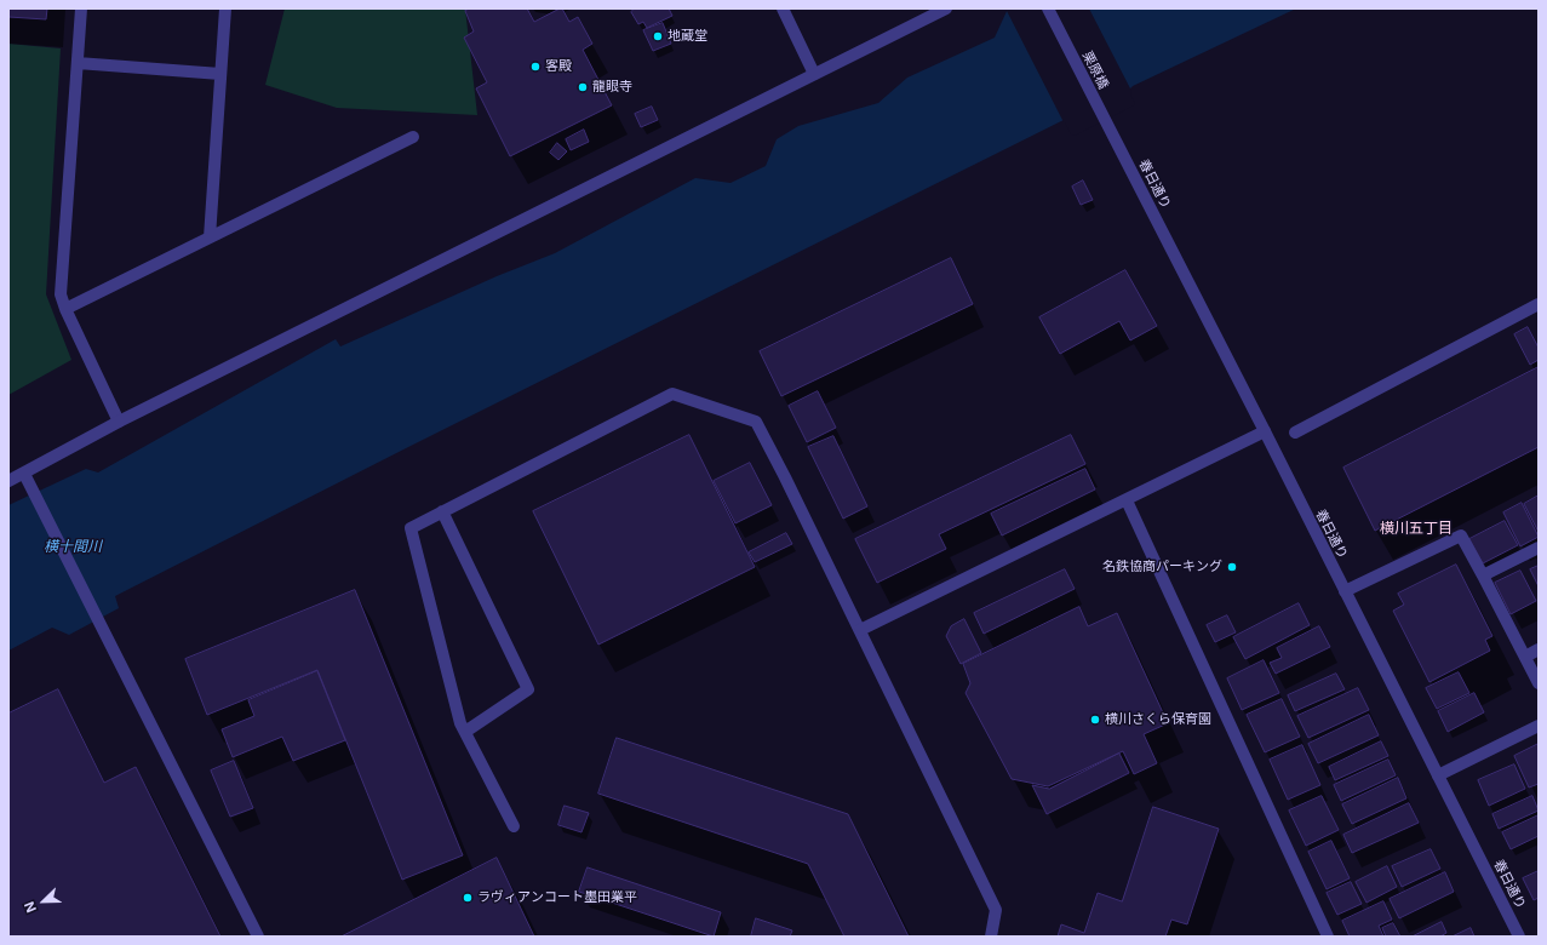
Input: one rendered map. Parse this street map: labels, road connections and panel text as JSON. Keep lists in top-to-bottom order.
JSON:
{
  "streets": {
    "street": ["栗原橋", "春日通り"]
  },
  "crossings": [
    ["栗原橋", "春日通り"]
  ],
  "districts": ["横川五丁目"],
  "water": ["横十間川"],
  "places": [
    "地蔵堂",
    "客殿",
    "龍眼寺",
    "名鉄協商パーキング",
    "横川さくら保育園",
    "ラヴィアンコート墨田業平"
  ],
  "north": "bottom left"
}
